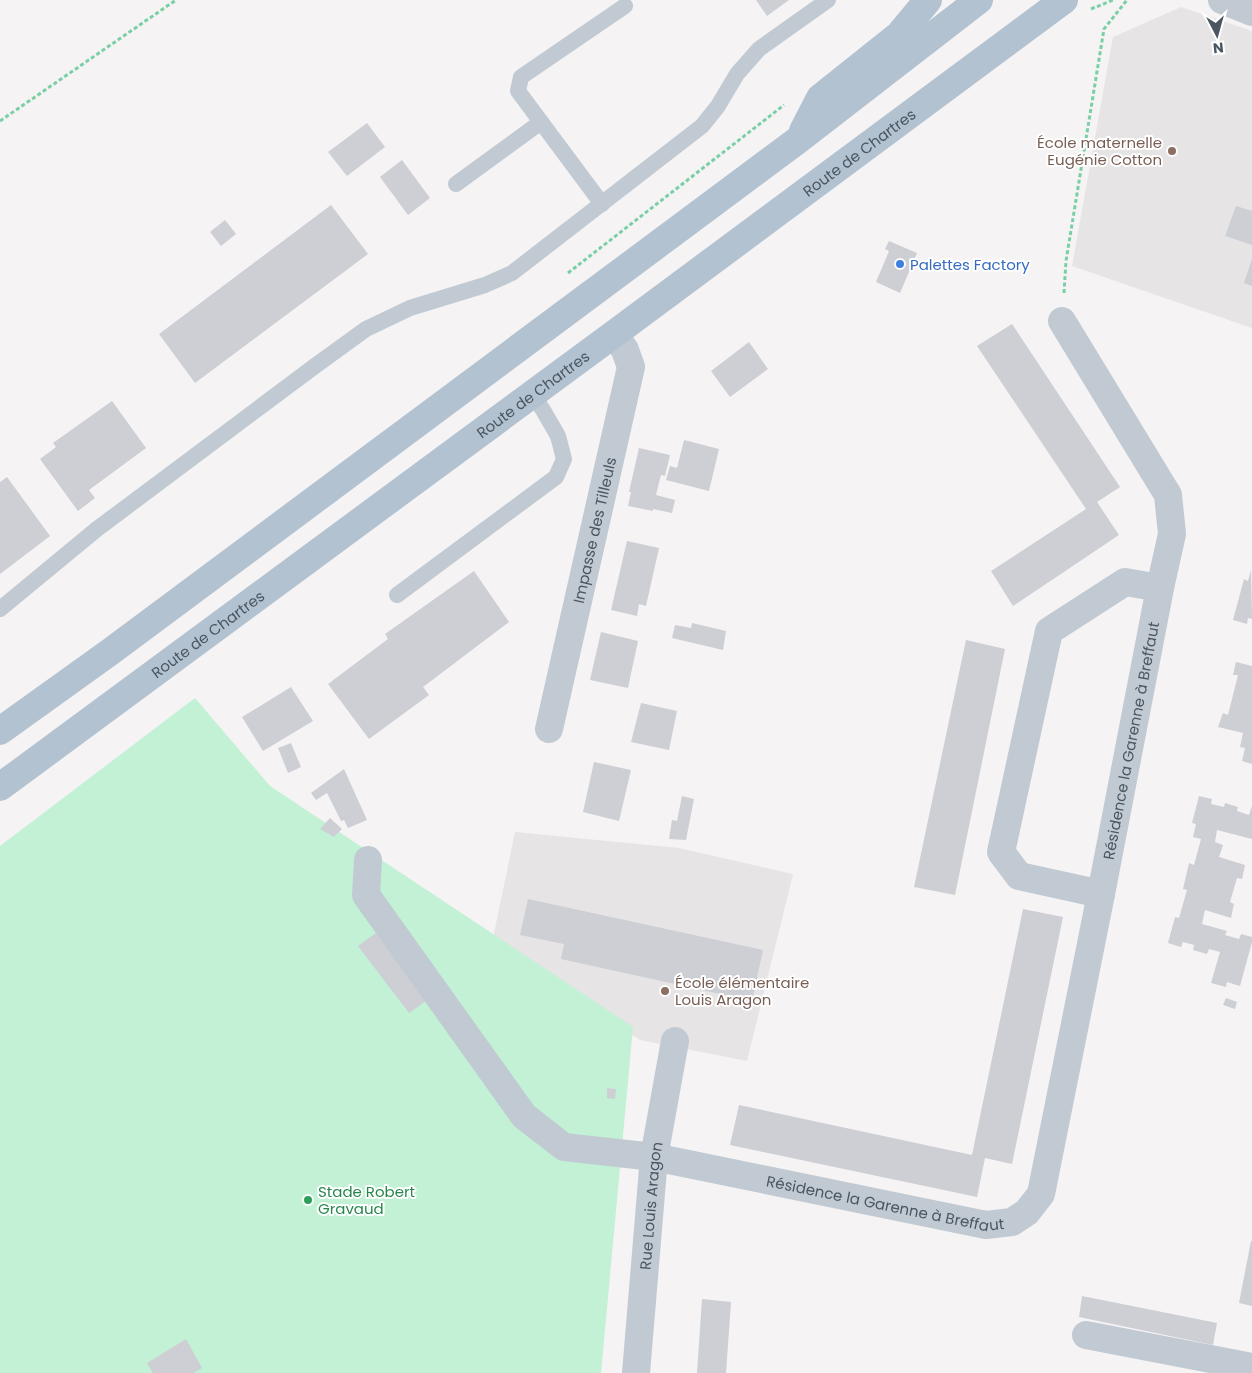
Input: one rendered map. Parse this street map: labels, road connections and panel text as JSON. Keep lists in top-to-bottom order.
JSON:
{
  "streets": {
    "main road": ["Route de Chartres"],
    "street": ["Impasse des Tilleuls", "Résidence la Garenne à Breffaut", "Rue Louis Aragon"]
  },
  "crossings": [
    ["Route de Chartres", "Impasse des Tilleuls"],
    ["Résidence la Garenne à Breffaut", "Rue Louis Aragon"]
  ],
  "places": [
    "École maternelle Eugénie Cotton",
    "Palettes Factory",
    "École élémentaire Louis Aragon",
    "Stade Robert Gravaud"
  ],
  "north": "bottom"
}
